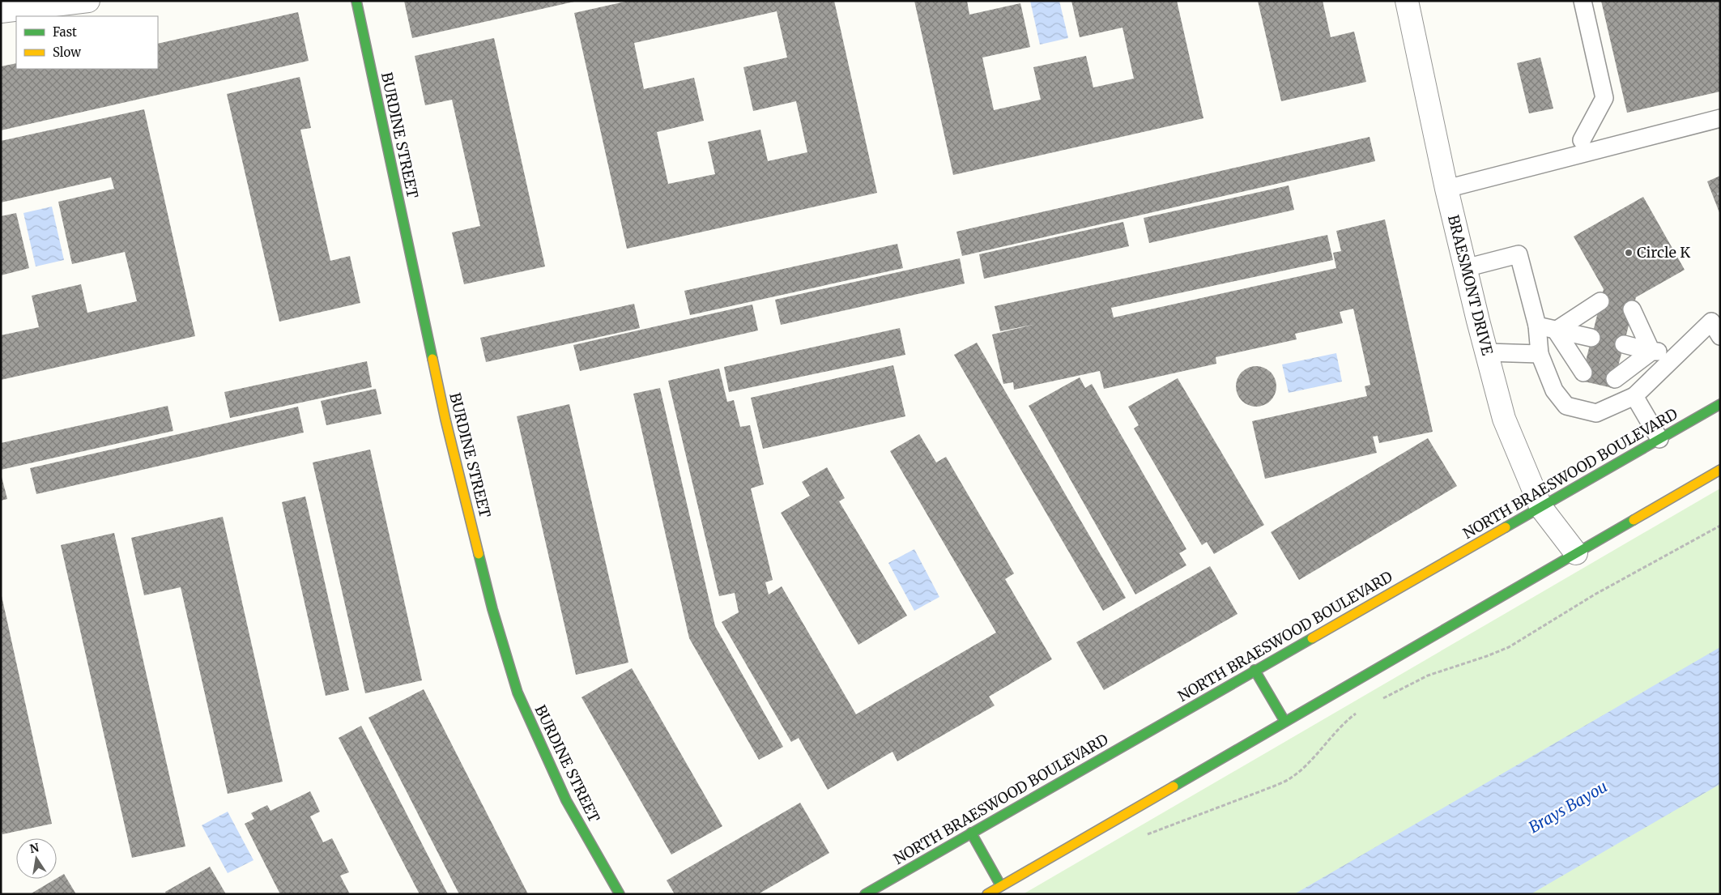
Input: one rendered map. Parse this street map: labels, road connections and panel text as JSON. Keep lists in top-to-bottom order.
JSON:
{
  "streets": {
    "main road": ["BURDINE STREET", "NORTH BRAESWOOD BOULEVARD"],
    "street": ["BRAESMONT DRIVE"]
  },
  "crossings": [
    ["BRAESMONT DRIVE", "NORTH BRAESWOOD BOULEVARD"]
  ],
  "water": ["Brays Bayou"],
  "places": ["Circle K"],
  "legend": ["Fast", "Slow"],
  "north": "top"
}
